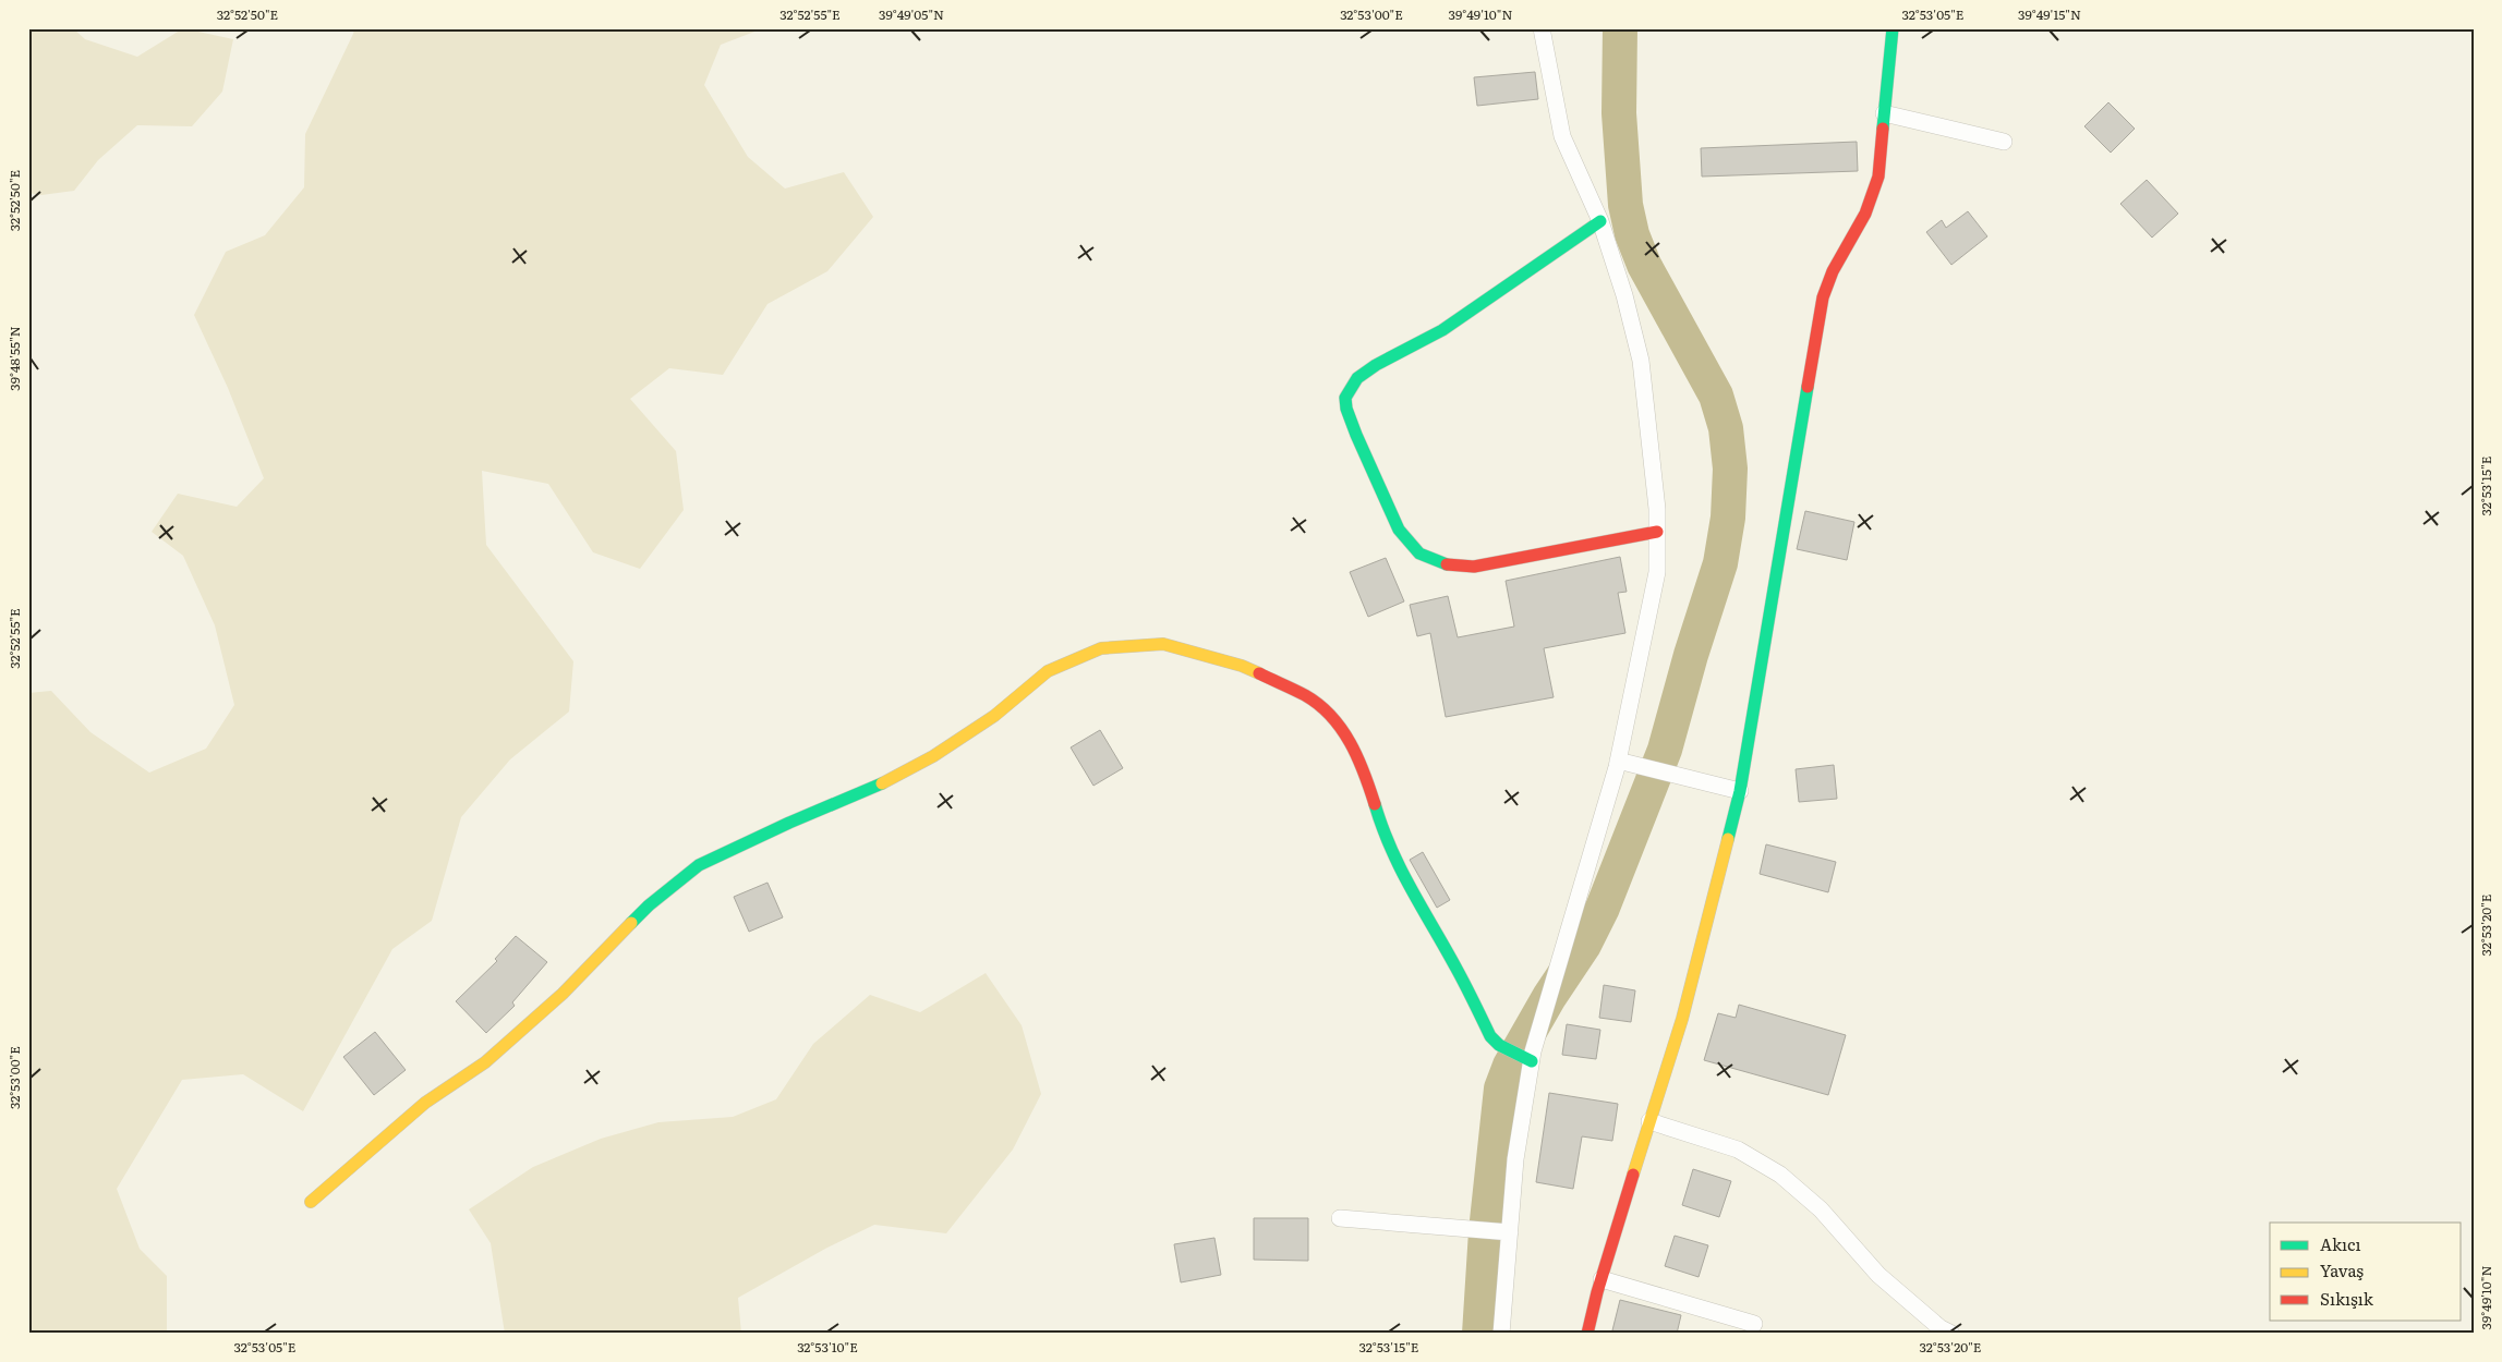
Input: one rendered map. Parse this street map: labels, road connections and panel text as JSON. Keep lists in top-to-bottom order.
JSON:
{
  "legend": ["Akıcı", "Yavaş", "Sıkışık"],
  "coordinates": [
    "32°52'50\"E",
    "32°52'55\"E",
    "39°49'05\"N",
    "32°53'00\"E",
    "39°49'10\"N",
    "32°53'05\"E",
    "39°49'15\"N",
    "39°48'55\"N",
    "32°53'15\"E",
    "32°53'20\"E",
    "32°53'10\"E"
  ]
}
